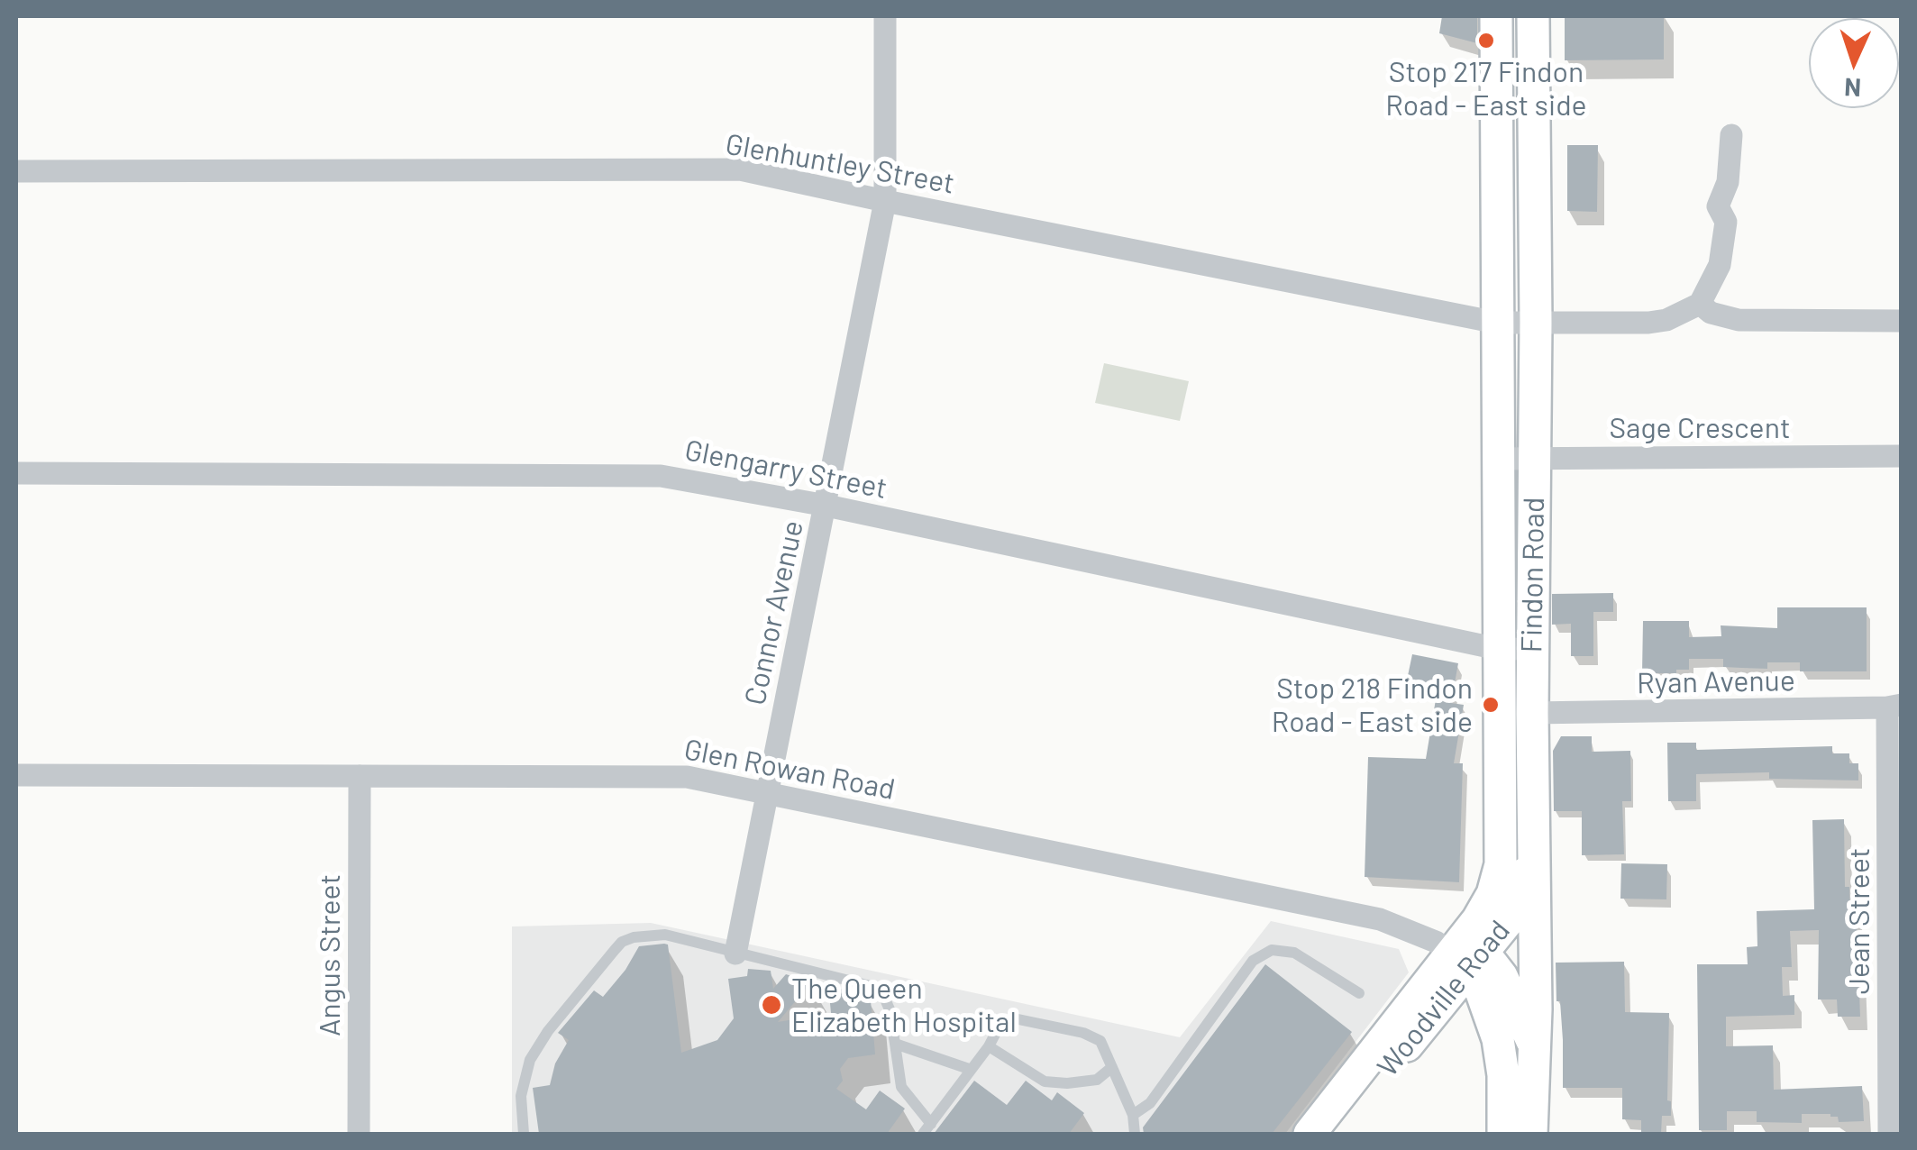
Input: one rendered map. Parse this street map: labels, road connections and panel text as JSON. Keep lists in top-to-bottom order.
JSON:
{
  "streets": {
    "main road": ["Findon Road", "Woodville Road"],
    "street": [
      "Glenhuntley Street",
      "Sage Crescent",
      "Glengarry Street",
      "Connor Avenue",
      "Ryan Avenue",
      "Glen Rowan Road",
      "Jean Street",
      "Angus Street"
    ]
  },
  "crossings": [
    ["Glenhuntley Street", "Findon Road"],
    ["Glenhuntley Street", "Connor Avenue"],
    ["Sage Crescent", "Findon Road"],
    ["Glengarry Street", "Findon Road"],
    ["Glengarry Street", "Connor Avenue"],
    ["Findon Road", "Ryan Avenue"],
    ["Findon Road", "Glen Rowan Road"],
    ["Findon Road", "Woodville Road"],
    ["Connor Avenue", "Glen Rowan Road"],
    ["Ryan Avenue", "Jean Street"],
    ["Glen Rowan Road", "Angus Street"],
    ["Glen Rowan Road", "Woodville Road"]
  ],
  "places": ["Stop 217 Findon Road - East side", "Stop 218 Findon Road - East side", "The Queen Elizabeth Hospital"],
  "north": "bottom"
}
